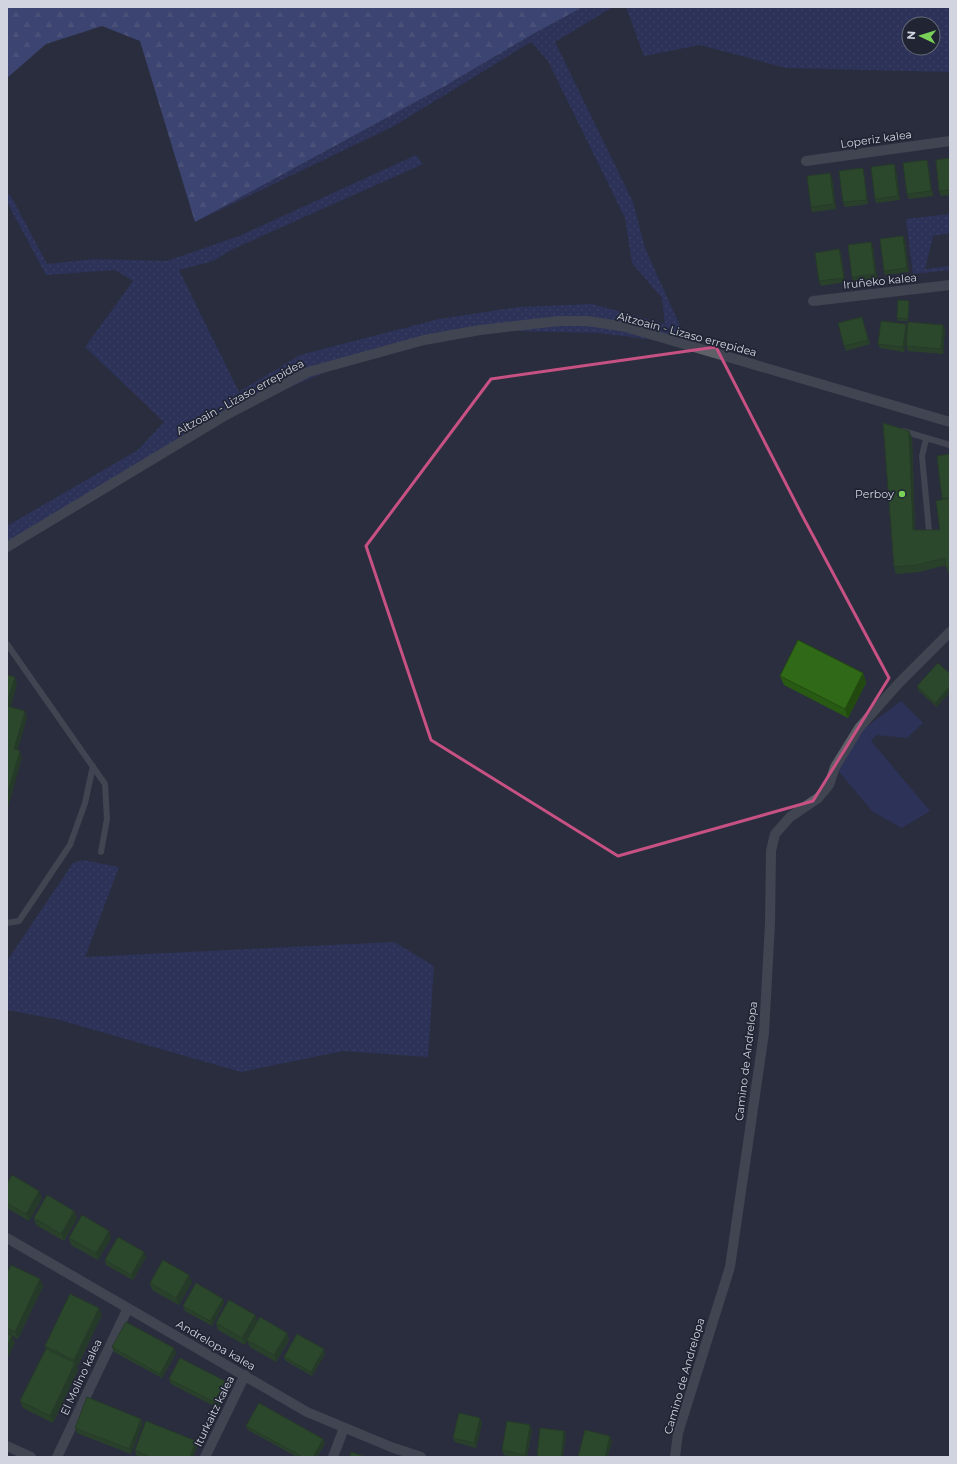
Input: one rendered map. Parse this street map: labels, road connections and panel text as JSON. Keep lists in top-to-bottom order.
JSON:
{
  "streets": {
    "street": [
      "Loperiz kalea",
      "Iruñeko kalea",
      "Aitzoain - Lizaso errepidea",
      "Camino de Andrelopa",
      "Andrelopa kalea",
      "El Molino kalea",
      "Iturkaitz kalea"
    ]
  },
  "crossings": [
    ["Andrelopa kalea", "El Molino kalea"],
    ["Andrelopa kalea", "Iturkaitz kalea"]
  ],
  "places": ["Perboy"],
  "north": "left"
}
